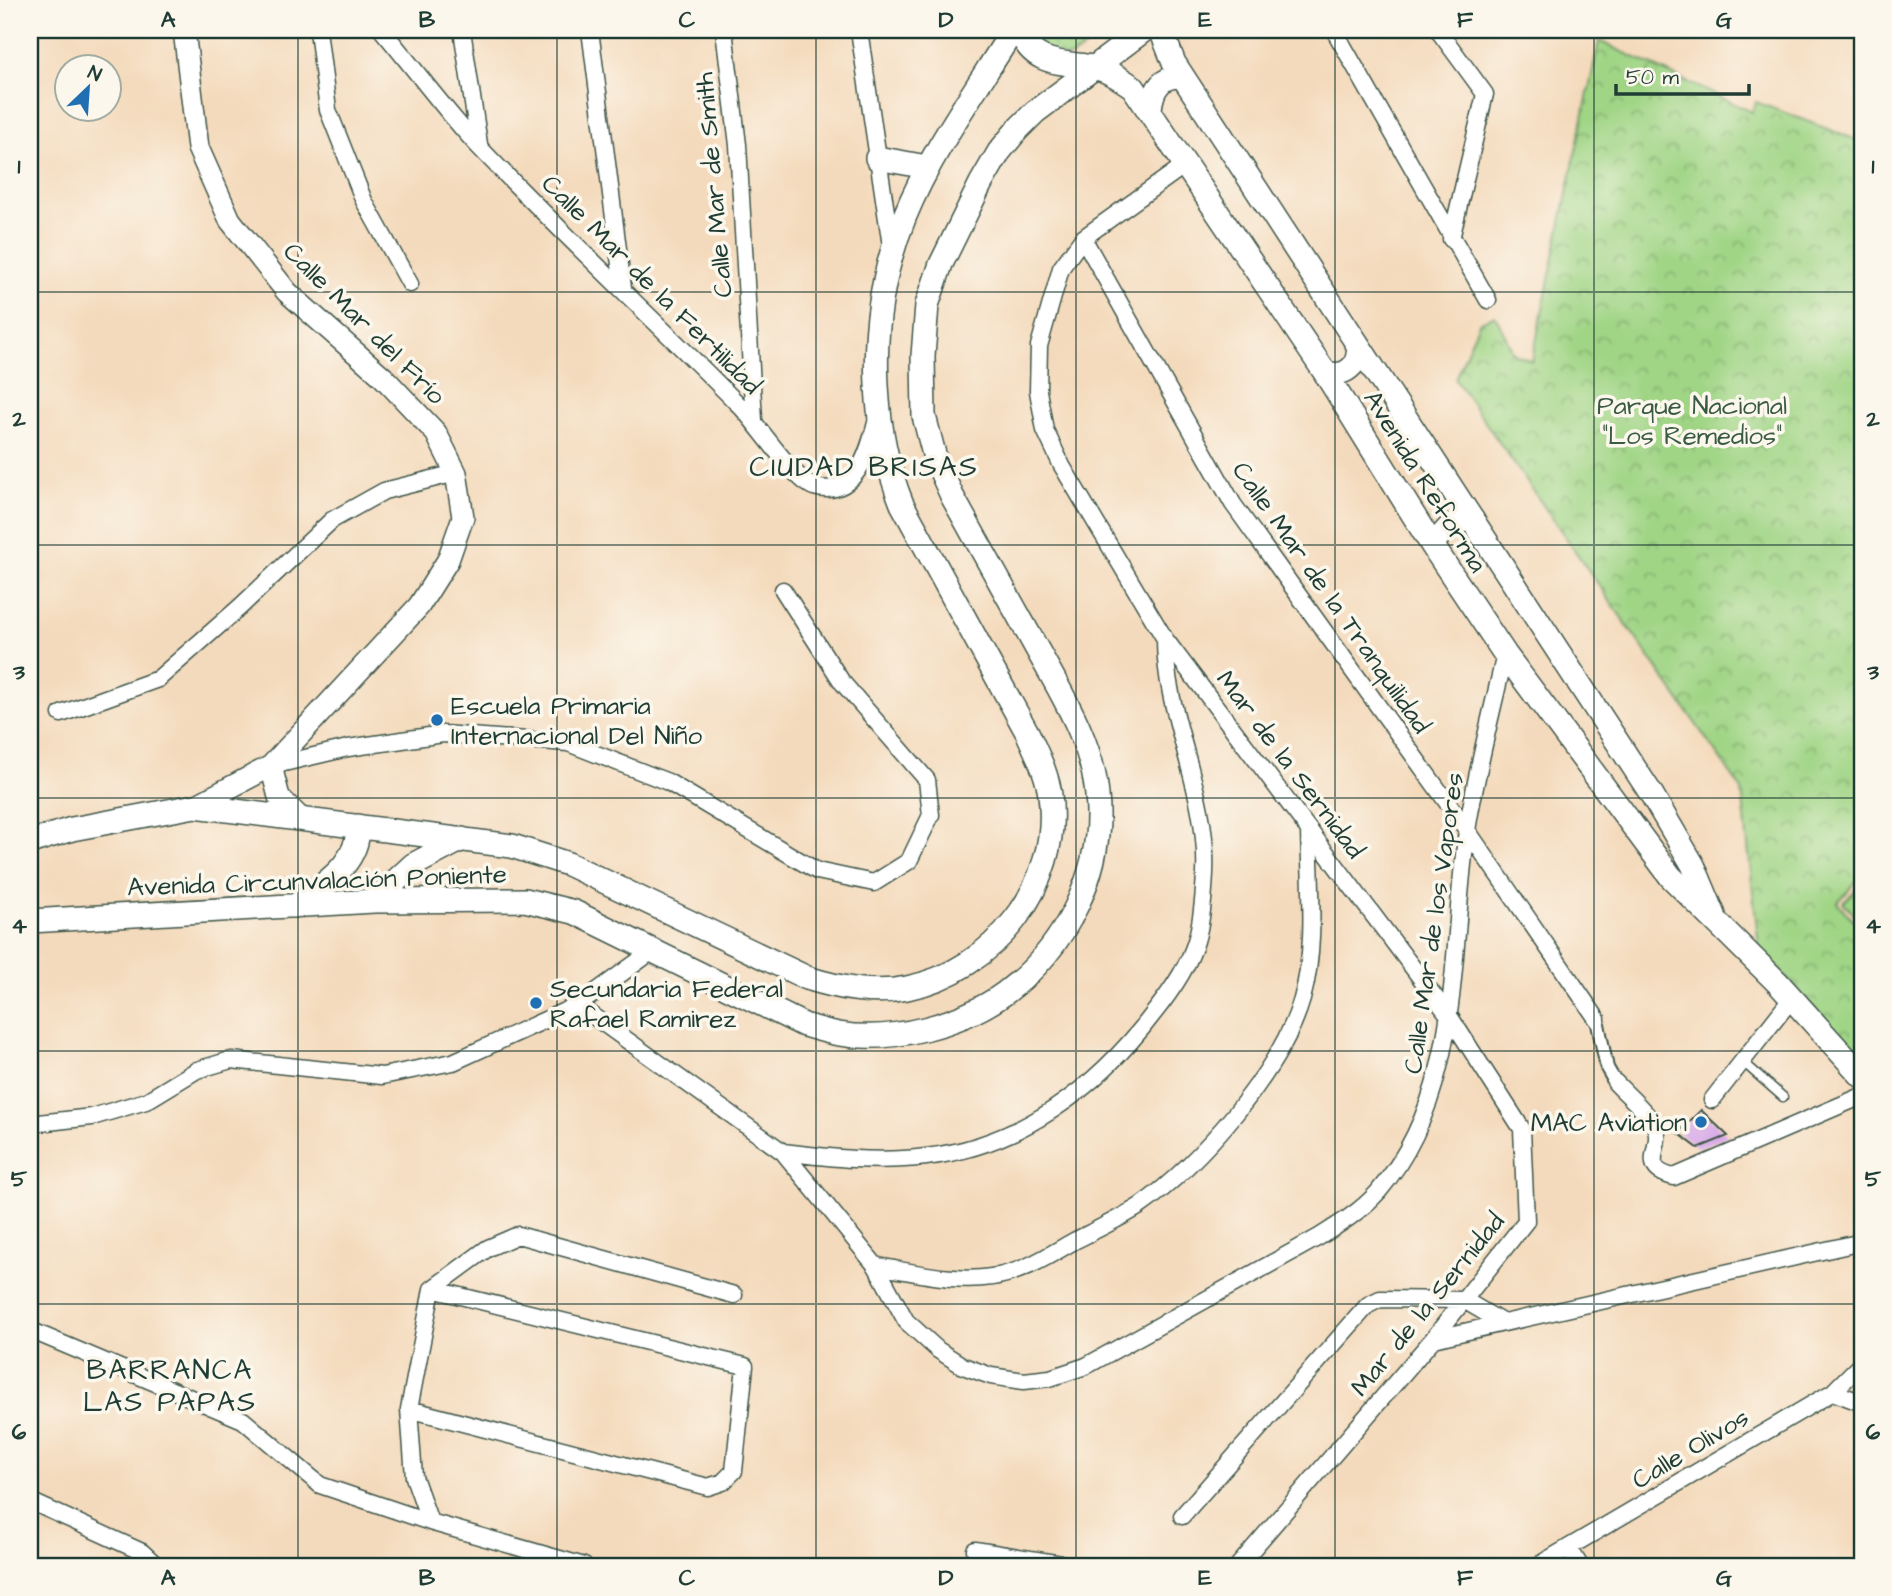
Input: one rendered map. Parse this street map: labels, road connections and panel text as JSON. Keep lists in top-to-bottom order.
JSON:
{
  "streets": {
    "main road": ["Avenida Reforma", "Avenida Circunvalación Poniente"],
    "street": [
      "Calle Mar de Smith",
      "Calle Mar de la Fertilidad",
      "Calle Mar del Frío",
      "Calle Mar de la Tranquilidad",
      "Mar de la Sernidad",
      "Calle Mar de los Vapores",
      "Calle Olivos"
    ]
  },
  "crossings": [
    ["Calle Mar de Smith", "Calle Mar de la Fertilidad"],
    ["Calle Mar de la Fertilidad", "Avenida Circunvalación Poniente"],
    ["Calle Mar del Frío", "Avenida Circunvalación Poniente"],
    ["Avenida Reforma", "Mar de la Sernidad"],
    ["Avenida Reforma", "Avenida Circunvalación Poniente"],
    ["Avenida Reforma", "Calle Mar de los Vapores"],
    ["Calle Mar de la Tranquilidad", "Mar de la Sernidad"],
    ["Calle Mar de la Tranquilidad", "Calle Mar de los Vapores"],
    ["Mar de la Sernidad", "Calle Mar de los Vapores"]
  ],
  "districts": ["CIUDAD BRISAS", "BARRANCA LAS PAPAS"],
  "parks": ["Parque Nacional \"Los Remedios\""],
  "places": ["Escuela Primaria Internacional Del Niño", "Secundaria Federal Rafael Ramirez", "MAC Aviation"],
  "scale_bar": "50 m",
  "north": "top right",
  "grid": {
    "columns": [
      "A",
      "B",
      "C",
      "D",
      "E",
      "F",
      "G"
    ],
    "rows": [
      "1",
      "2",
      "3",
      "4",
      "5",
      "6"
    ]
  }
}
